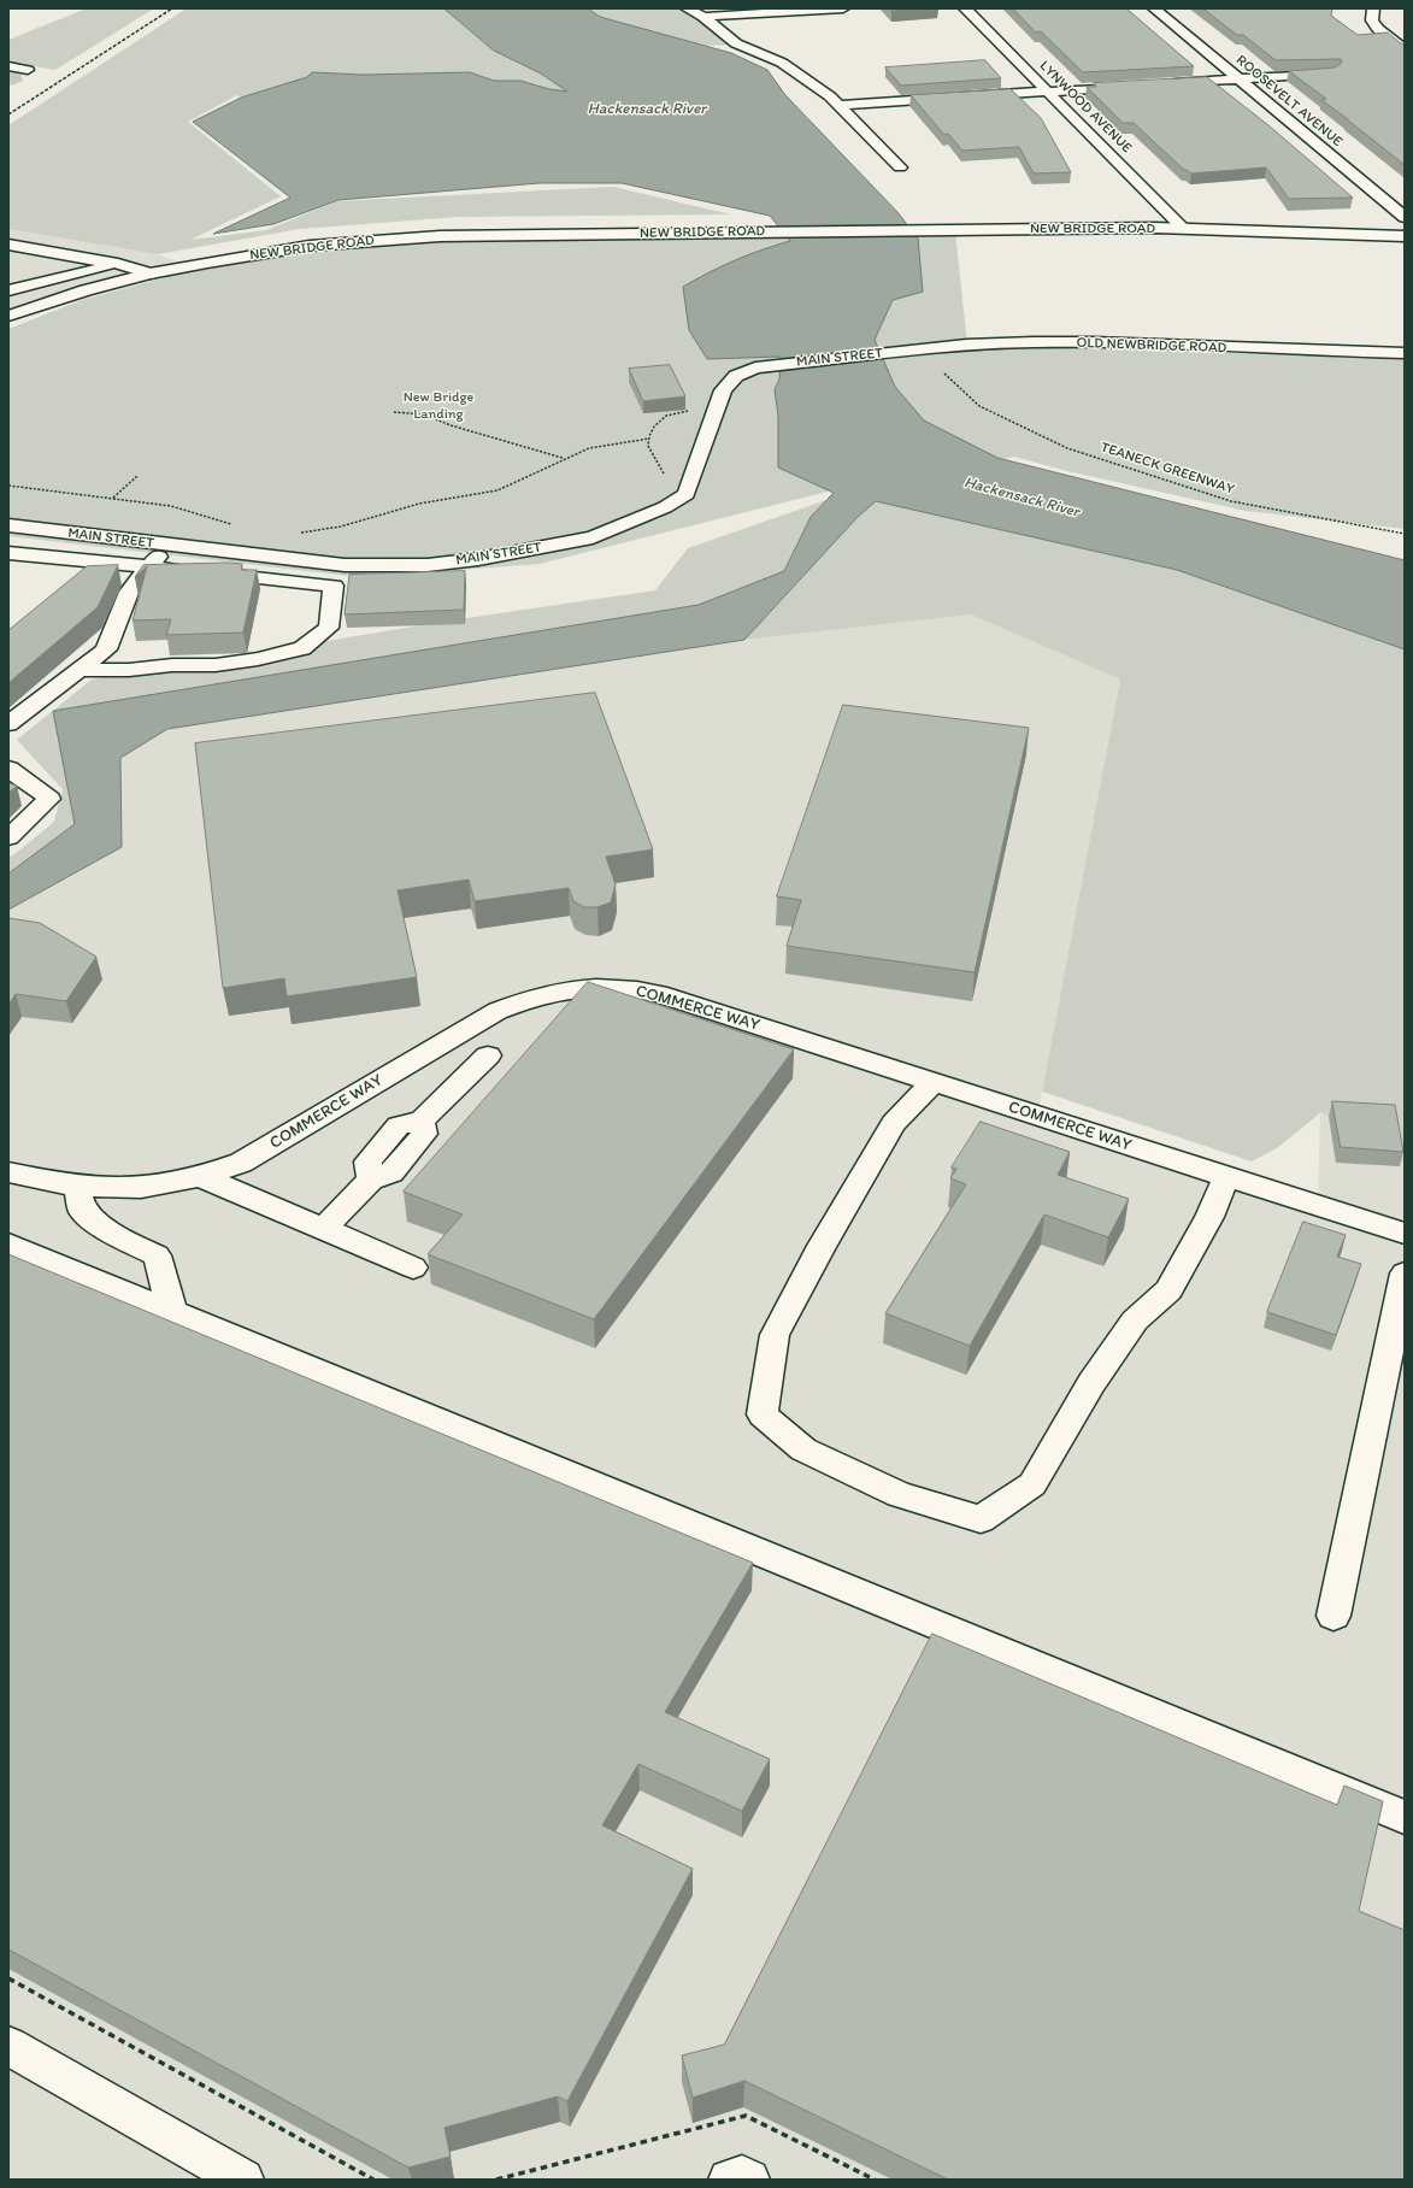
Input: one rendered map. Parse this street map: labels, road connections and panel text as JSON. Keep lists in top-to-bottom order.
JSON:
{
  "streets": {
    "street": [
      "ROOSEVELT AVENUE",
      "LYNWOOD AVENUE",
      "NEW BRIDGE ROAD",
      "OLD NEWBRIDGE ROAD",
      "MAIN STREET",
      "COMMERCE WAY"
    ],
    "path": ["TEANECK GREENWAY"]
  },
  "crossings": [
    ["LYNWOOD AVENUE", "NEW BRIDGE ROAD"],
    ["OLD NEWBRIDGE ROAD", "MAIN STREET"]
  ],
  "water": ["Hackensack River"],
  "parks": ["New Bridge Landing"]
}
